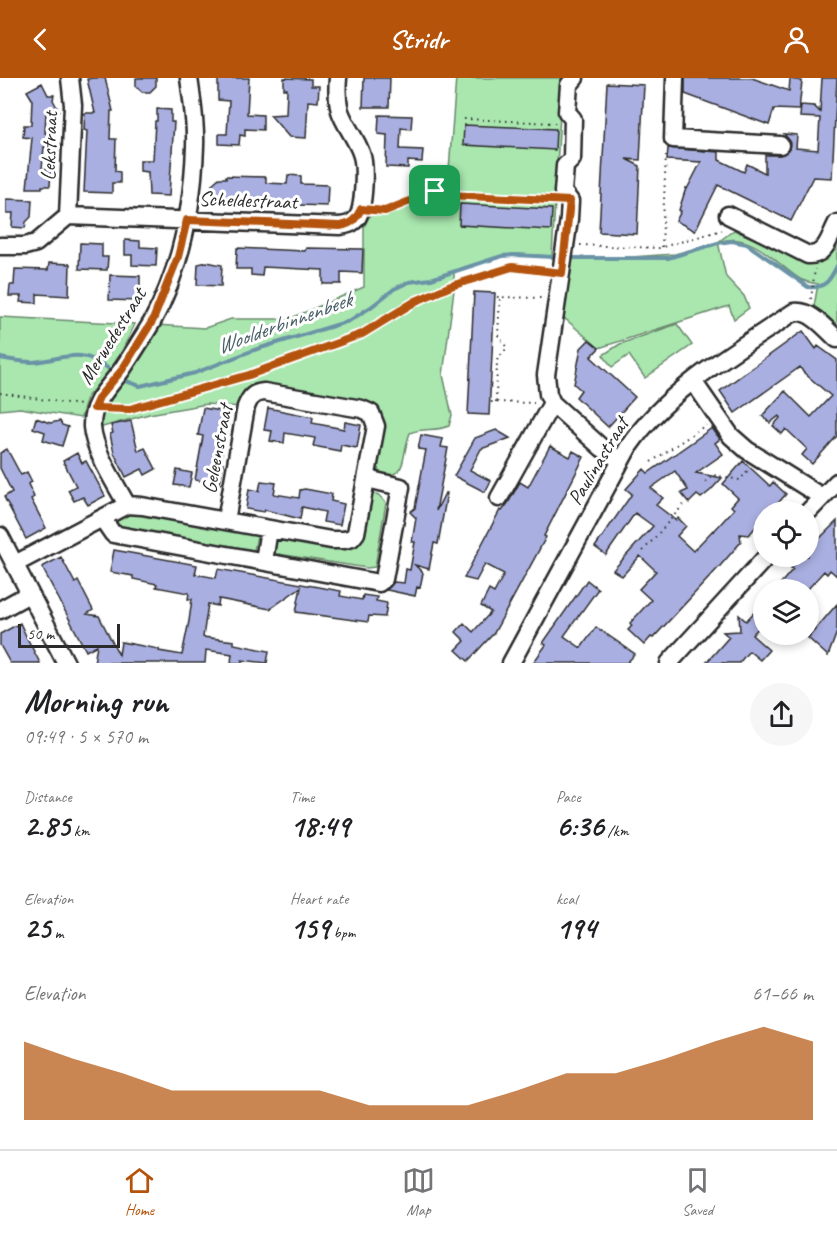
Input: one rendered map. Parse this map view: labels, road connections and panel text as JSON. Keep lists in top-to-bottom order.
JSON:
{
  "streets": {
    "street": [
      "Lekstraat",
      "Scheldestraat",
      "Merwedestraat",
      "Geleenstraat",
      "Paulinastraat"
    ]
  },
  "crossings": [
    ["Lekstraat", "Scheldestraat"],
    ["Scheldestraat", "Merwedestraat"],
    ["Merwedestraat", "Geleenstraat"]
  ],
  "water": ["Woolderbinnenbeek"],
  "scale_bar": "50 m",
  "page": {
    "header": "Stridr",
    "scale": "50 m",
    "heading": ["Morning run", "09:49 · 5 × 570 m"],
    "stats": [
      ["Distance", "2.85 km"],
      ["Time", "18:49"],
      ["Pace", "6:36 /km"],
      ["Elevation", "25 m"],
      ["Heart rate", "159 bpm"],
      ["kcal", "194"]
    ],
    "chart": ["Elevation", "61–66 m"],
    "tabs": ["Home", "Map", "Saved"]
  }
}
